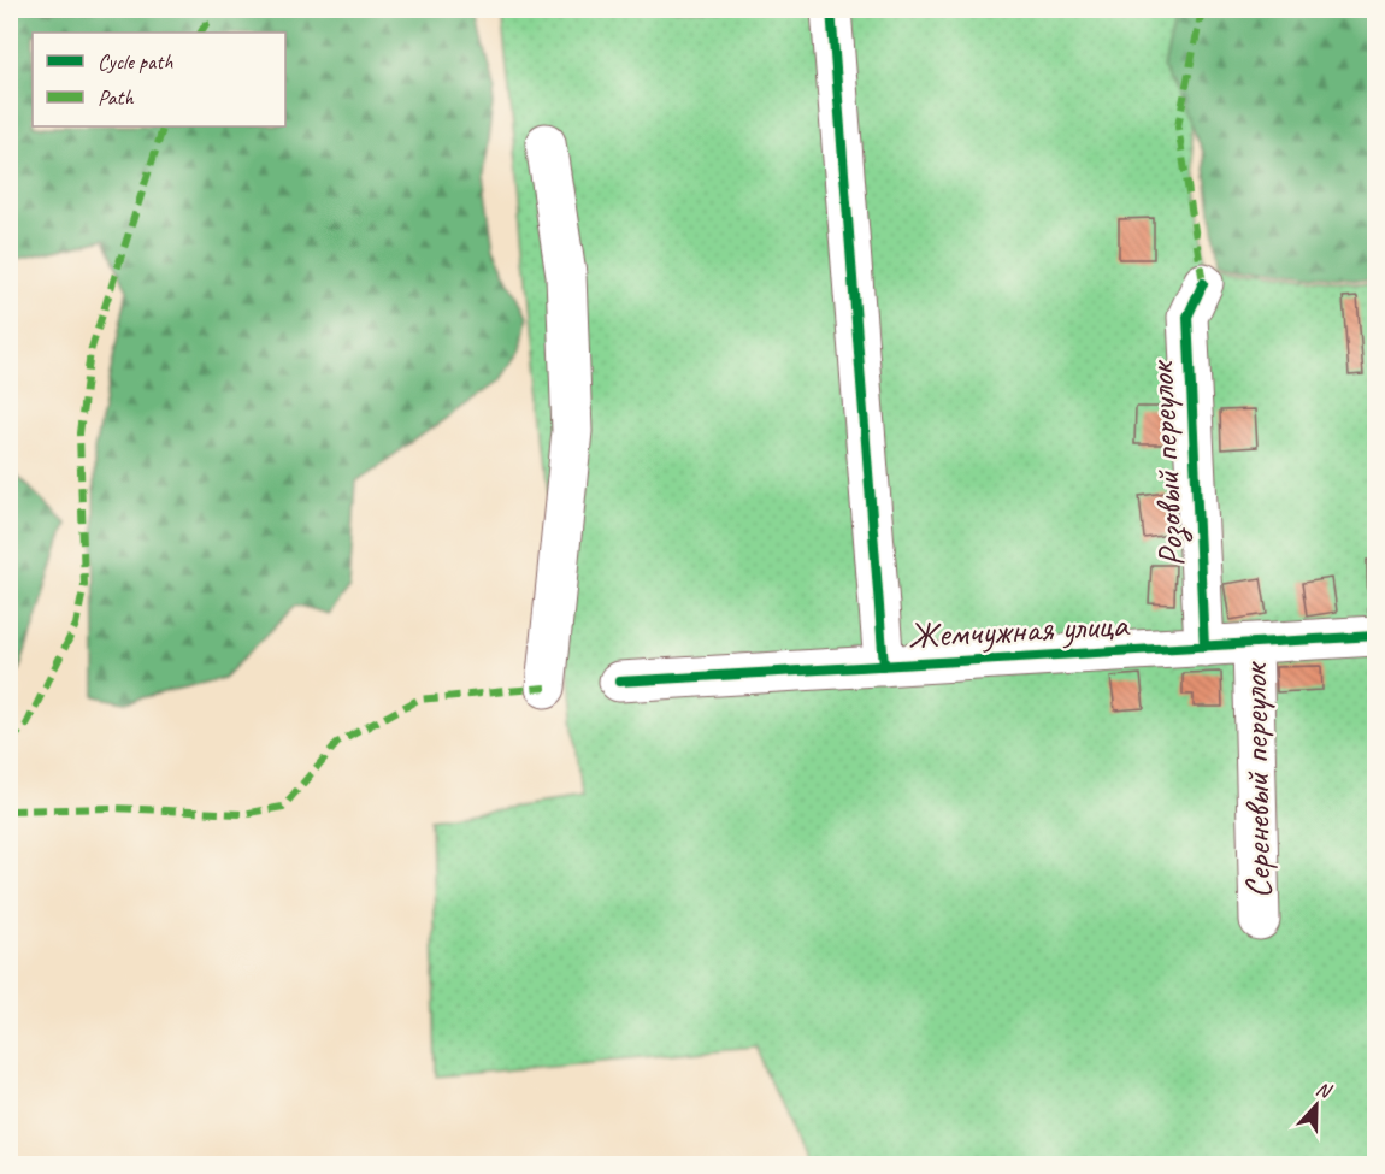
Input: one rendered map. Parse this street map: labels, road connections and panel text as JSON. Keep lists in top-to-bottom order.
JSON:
{
  "streets": {
    "street": ["Розовый переулок", "Жемчужная улица", "Сереневый переулок"]
  },
  "crossings": [
    ["Розовый переулок", "Жемчужная улица"],
    ["Жемчужная улица", "Сереневый переулок"]
  ],
  "legend": ["Cycle path", "Path"],
  "north": "top"
}
